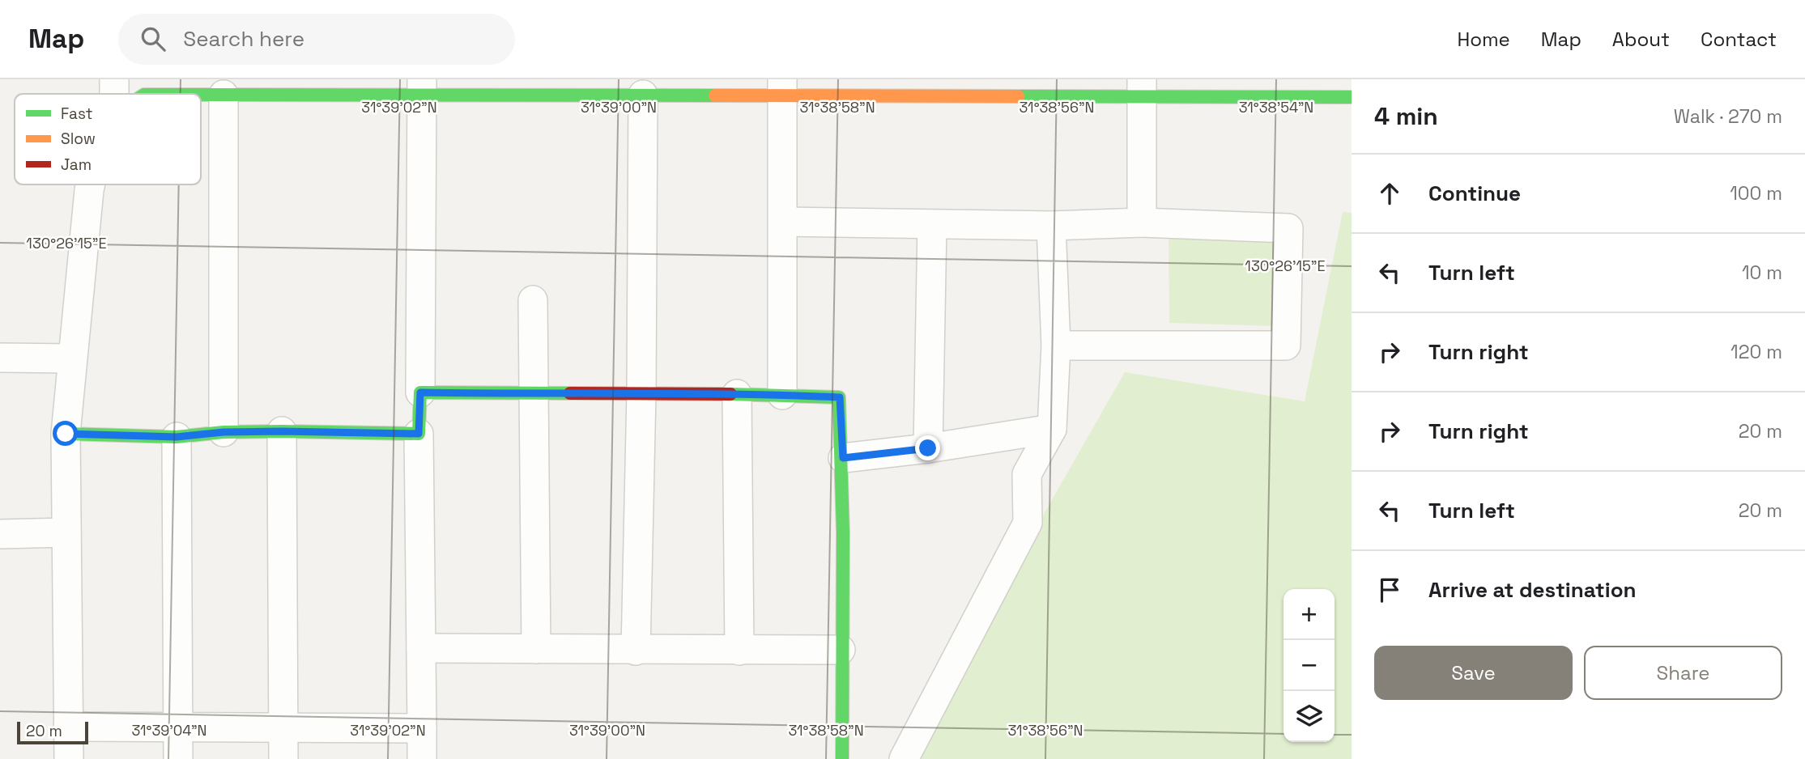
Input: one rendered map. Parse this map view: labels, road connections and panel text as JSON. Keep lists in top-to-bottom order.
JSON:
{
  "legend": ["Fast", "Slow", "Jam"],
  "scale_bar": "20 m",
  "page": {
    "header": "Map",
    "search": "Search here",
    "nav": [
      "Home",
      "Map",
      "About",
      "Contact"
    ],
    "heading": ["4 min", "Walk · 270 m"],
    "list": [
      ["Continue", "100 m"],
      ["Turn left", "10 m"],
      ["Turn right", "120 m"],
      ["Turn right", "20 m"],
      ["Turn left", "20 m"],
      "Arrive at destination"
    ],
    "map_buttons": ["+", "−"],
    "buttons": ["Save", "Share"],
    "scale": "20 m"
  },
  "coordinates": [
    "31°39'02\"N",
    "31°39'00\"N",
    "31°38'58\"N",
    "31°38'56\"N",
    "31°38'54\"N",
    "130°26'15\"E",
    "31°39'04\"N"
  ]
}
